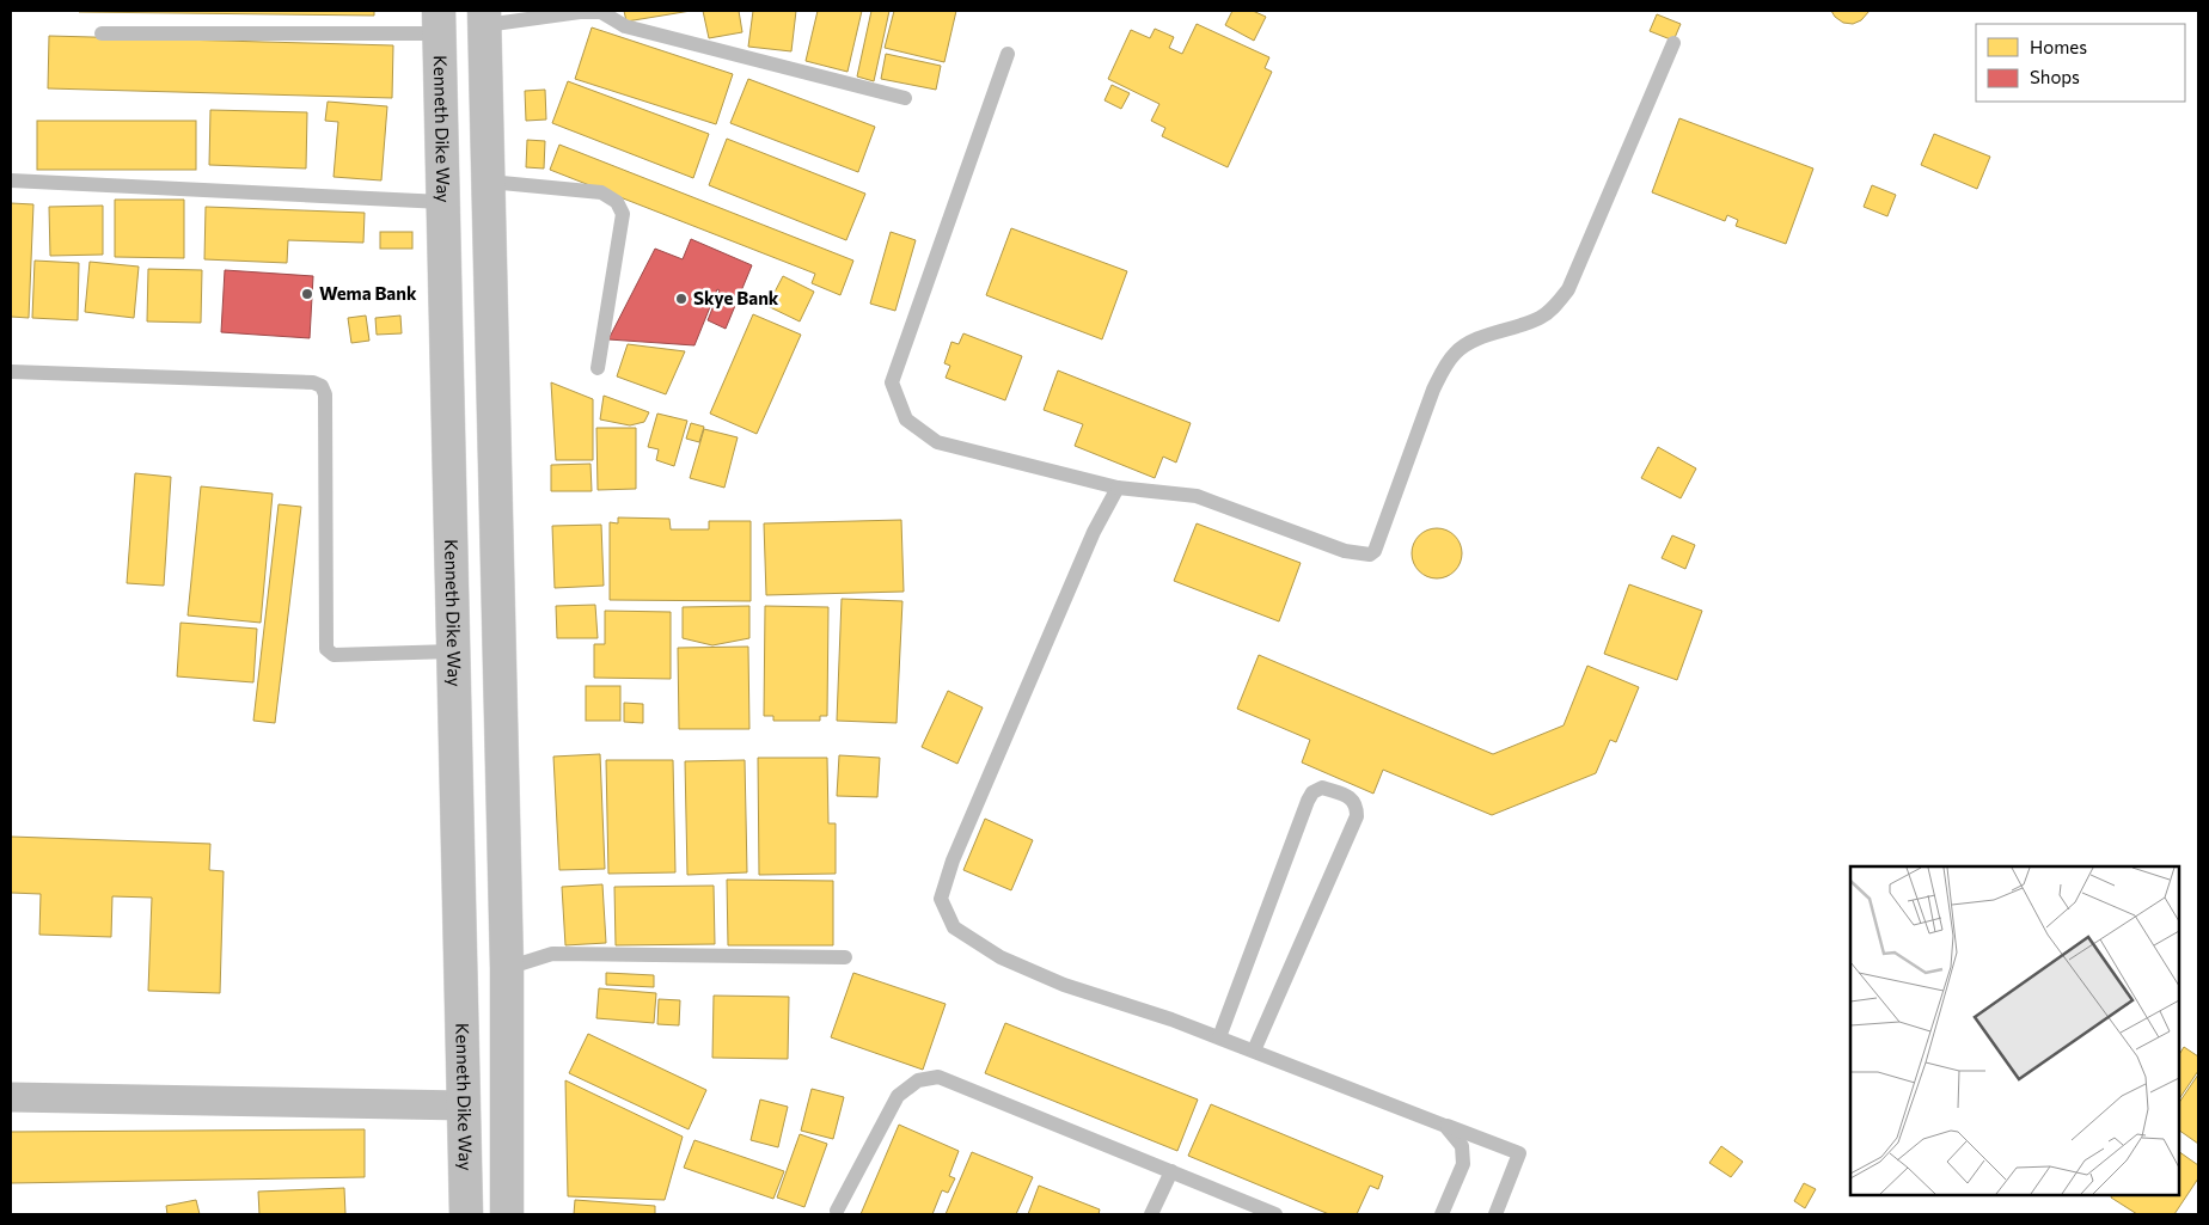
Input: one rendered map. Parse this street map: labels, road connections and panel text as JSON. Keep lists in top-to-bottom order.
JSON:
{
  "streets": {
    "highway": ["Kenneth Dike Way"]
  },
  "places": ["Wema Bank", "Skye Bank"],
  "legend": ["Homes", "Shops"]
}
